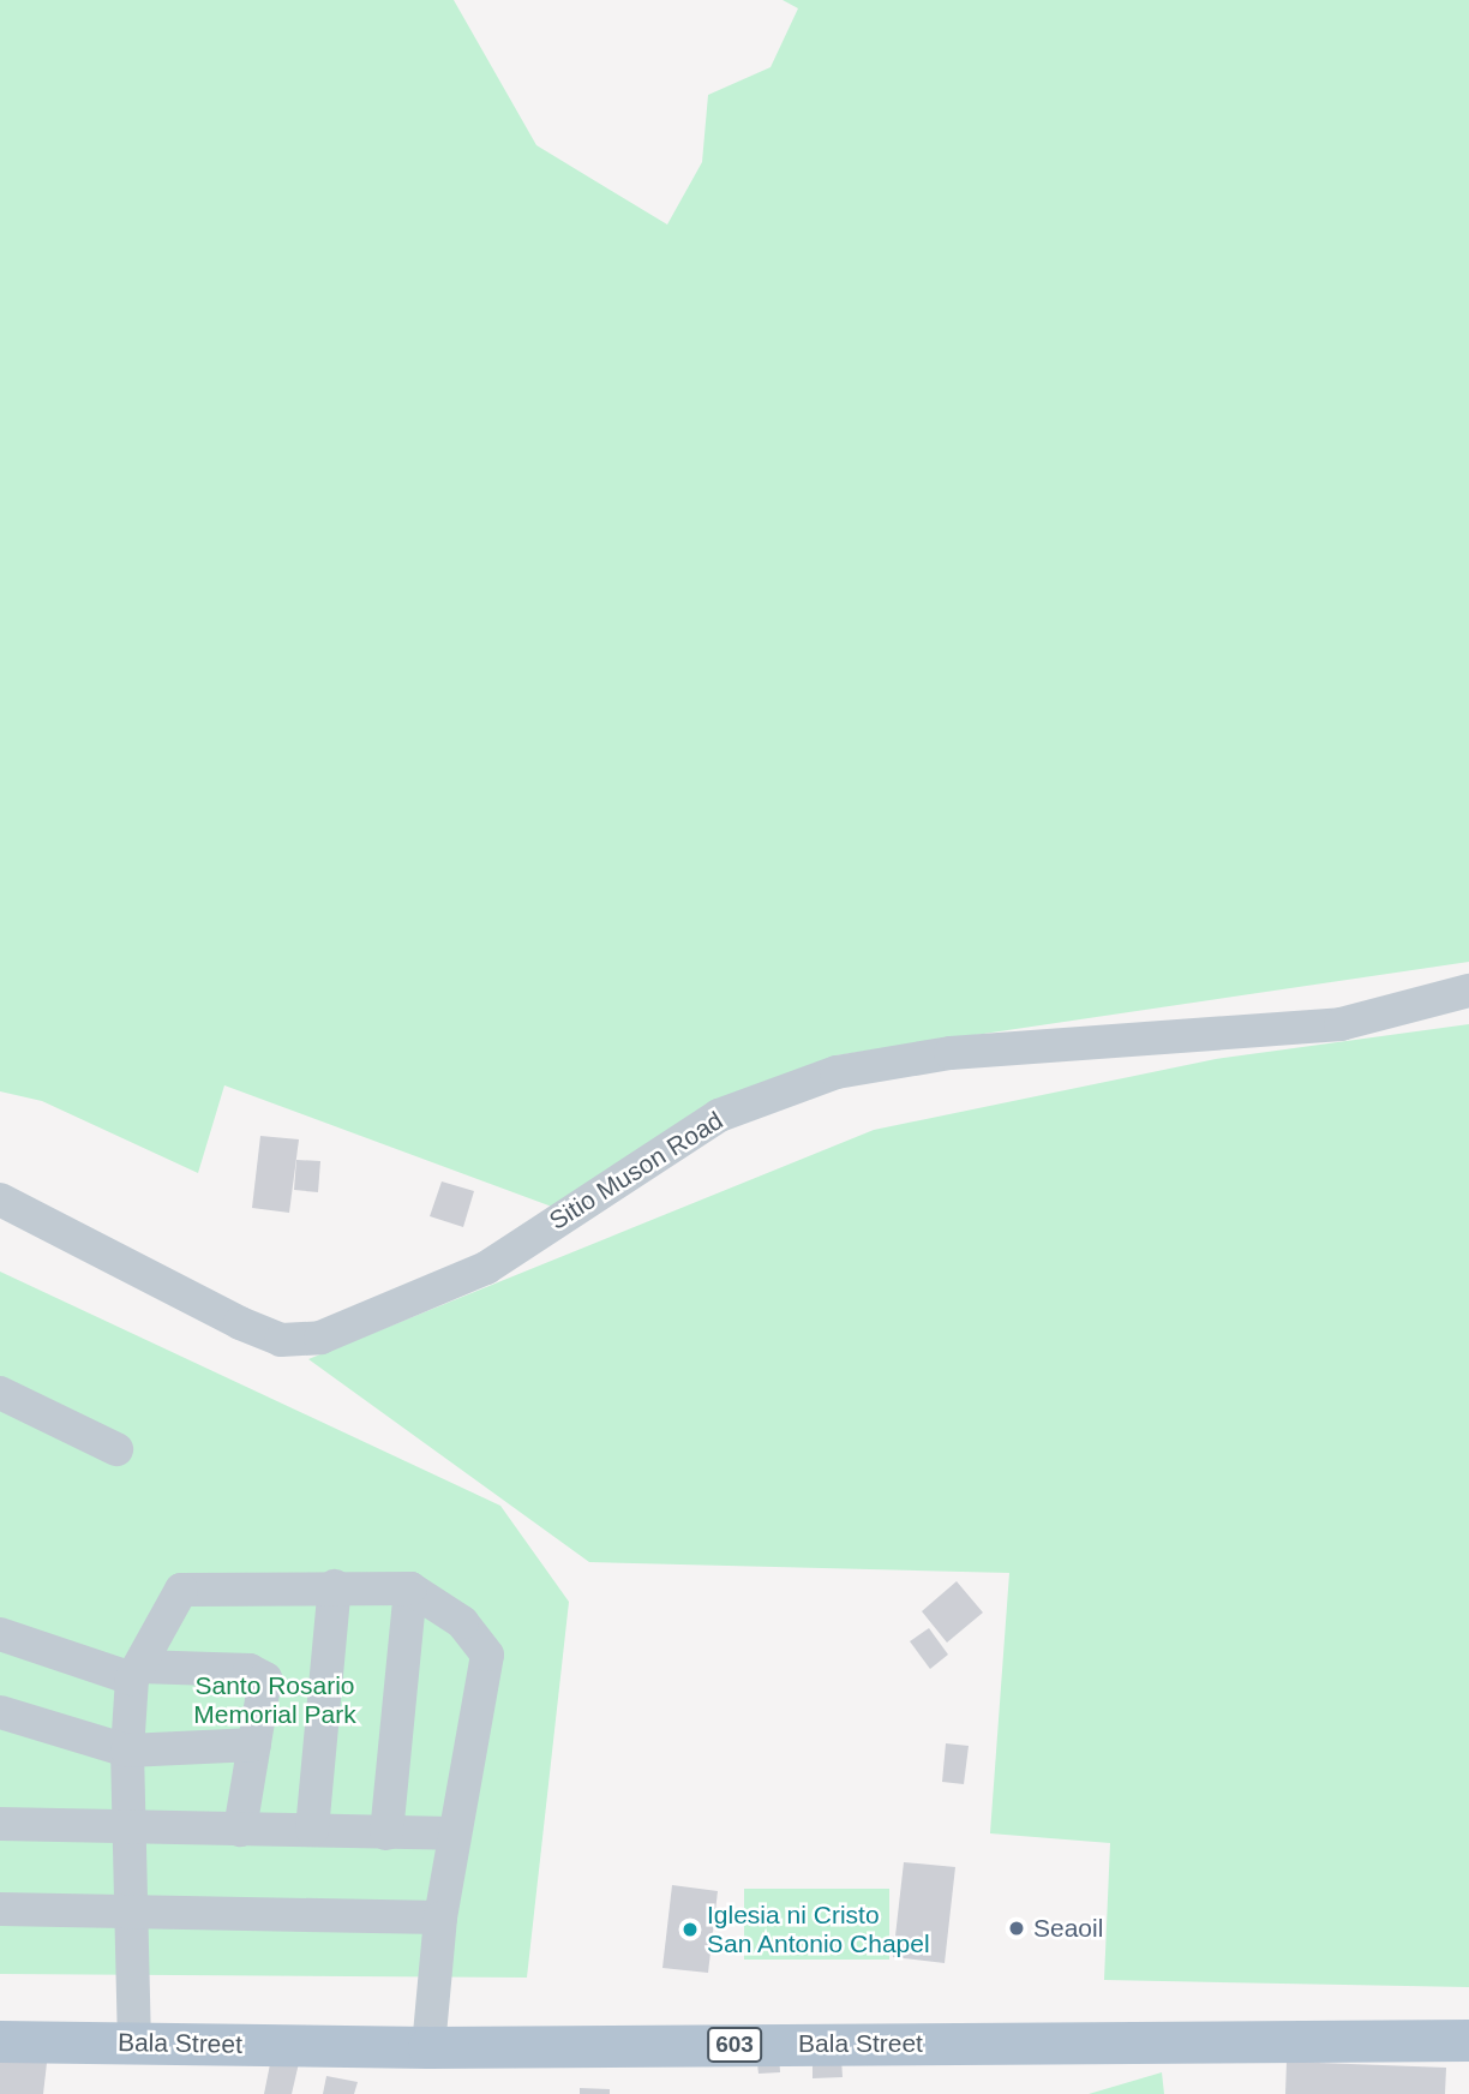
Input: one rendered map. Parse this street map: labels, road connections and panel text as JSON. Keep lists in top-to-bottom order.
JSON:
{
  "streets": {
    "main road": ["Bala Street", "603"],
    "street": ["Sitio Muson Road"]
  },
  "parks": ["Santo Rosario Memorial Park"],
  "places": ["Seaoil", "Iglesia ni Cristo San Antonio Chapel"]
}
